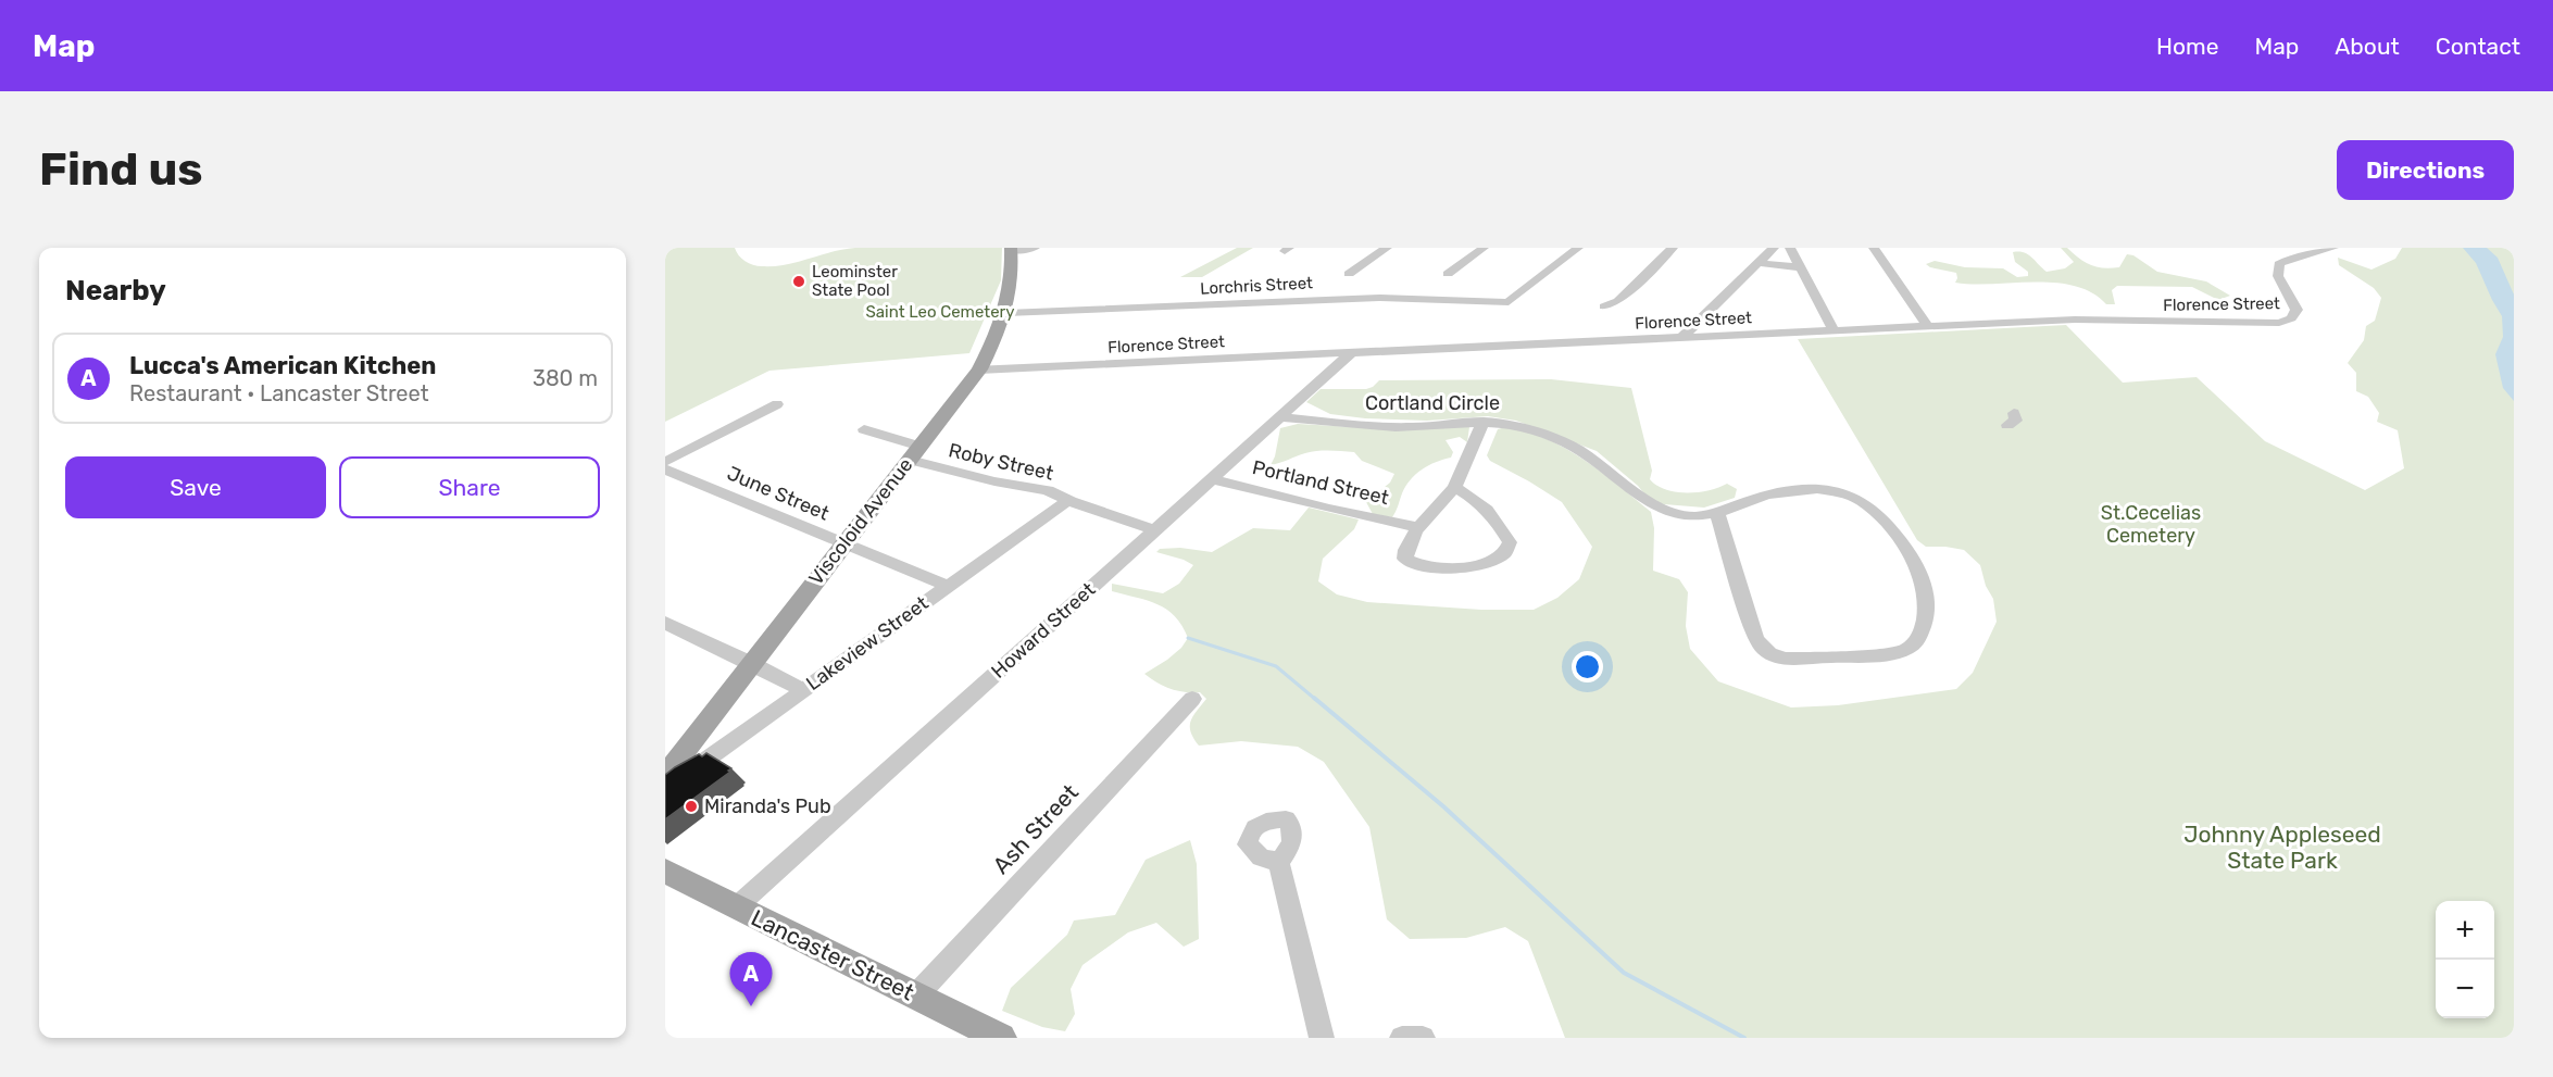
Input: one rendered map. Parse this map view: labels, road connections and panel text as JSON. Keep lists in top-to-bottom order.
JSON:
{
  "streets": {
    "main road": ["Viscoloid Avenue", "Lancaster Street"],
    "street": [
      "Lorchris Street",
      "Florence Street",
      "Cortland Circle",
      "Roby Street",
      "Portland Street",
      "June Street",
      "Howard Street",
      "Lakeview Street",
      "Ash Street"
    ]
  },
  "crossings": [
    ["Lorchris Street", "Viscoloid Avenue"],
    ["Florence Street", "Viscoloid Avenue"],
    ["Florence Street", "Howard Street"],
    ["Cortland Circle", "Howard Street"],
    ["Roby Street", "Viscoloid Avenue"],
    ["Roby Street", "Howard Street"],
    ["Roby Street", "Lakeview Street"],
    ["Portland Street", "Howard Street"],
    ["June Street", "Viscoloid Avenue"],
    ["June Street", "Lakeview Street"],
    ["Howard Street", "Lancaster Street"],
    ["Ash Street", "Lancaster Street"]
  ],
  "parks": ["Saint Leo Cemetery", "St.Cecelias Cemetery", "Johnny Appleseed State Park"],
  "places": ["Leominster State Pool", "Miranda's Pub"],
  "page": {
    "header": "Map",
    "nav": [
      "Home",
      "Map",
      "About",
      "Contact"
    ],
    "buttons": [
      "Directions",
      ["Save", "Share"]
    ],
    "title": "Find us",
    "heading": "Nearby",
    "list": [
      {
        "mark": "A",
        "name": "Lucca's American Kitchen",
        "note": "Restaurant · Lancaster Street",
        "value": "380 m"
      }
    ],
    "map_buttons": ["+", "−"],
    "pins": "A"
  }
}
